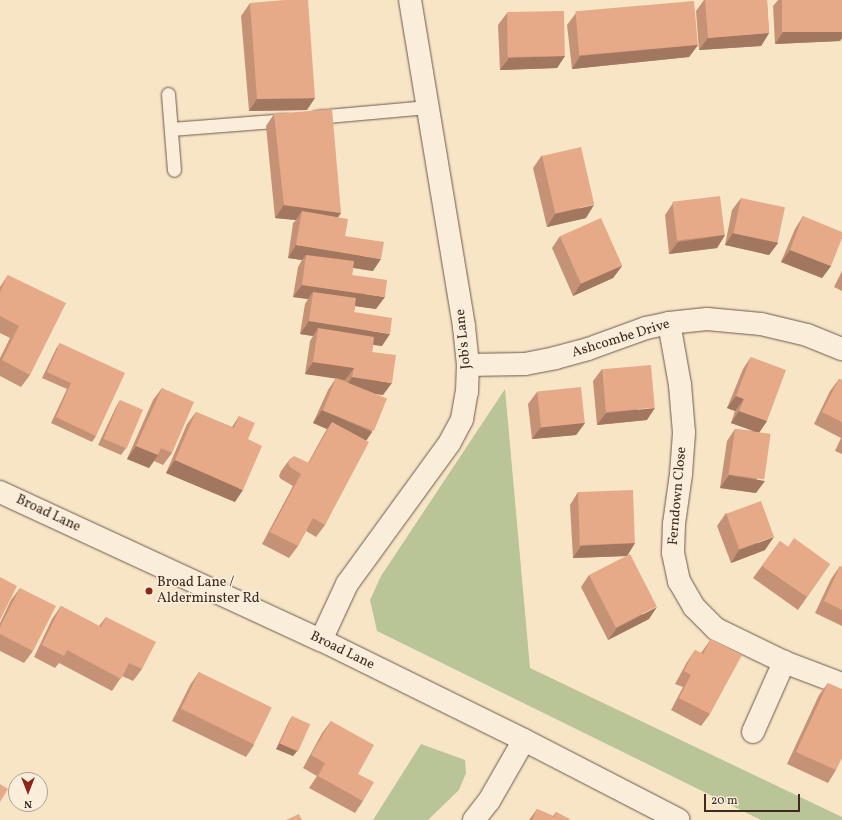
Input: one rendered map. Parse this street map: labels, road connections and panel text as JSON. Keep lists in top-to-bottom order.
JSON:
{
  "streets": {
    "street": [
      "Job's Lane",
      "Ashcombe Drive",
      "Ferndown Close",
      "Broad Lane"
    ]
  },
  "crossings": [
    ["Job's Lane", "Ashcombe Drive"],
    ["Job's Lane", "Broad Lane"],
    ["Ashcombe Drive", "Ferndown Close"]
  ],
  "places": ["Broad Lane / Alderminster Rd"],
  "scale_bar": "20 m",
  "north": "bottom"
}
